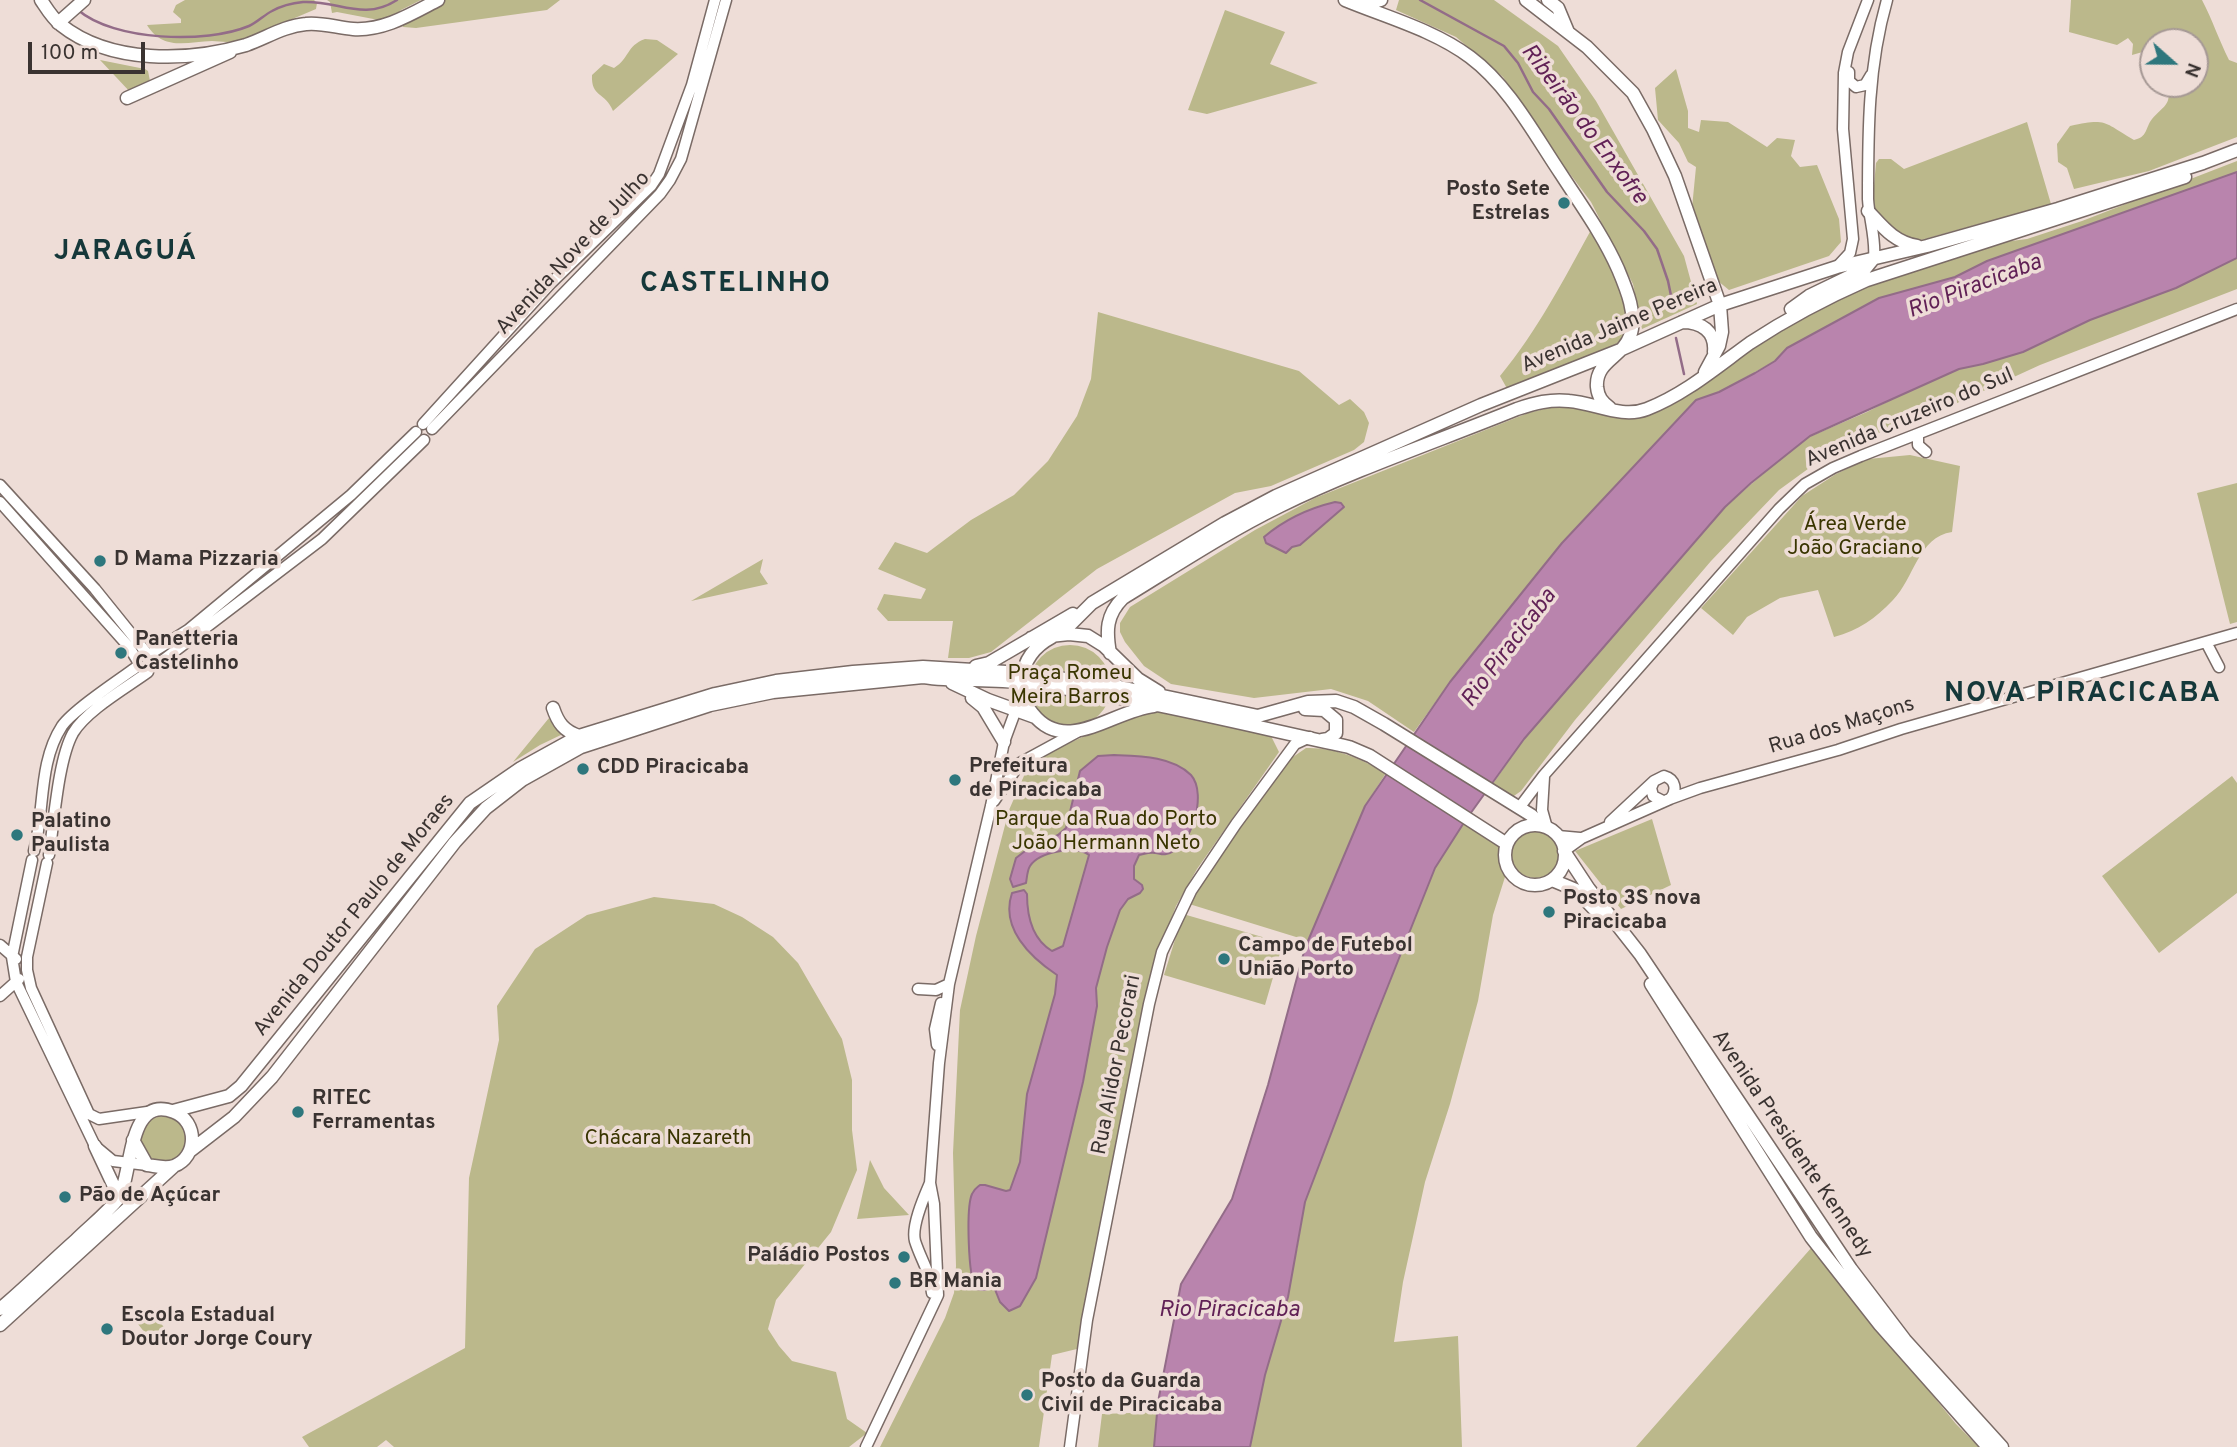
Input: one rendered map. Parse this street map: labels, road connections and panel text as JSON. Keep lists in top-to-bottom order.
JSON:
{
  "streets": {
    "main road": ["Avenida Jaime Pereira", "Avenida Doutor Paulo de Moraes", "Avenida Presidente Kennedy"],
    "street": [
      "Avenida Nove de Julho",
      "Avenida Cruzeiro do Sul",
      "Rua dos Maçons",
      "Rua Alidor Pecorari"
    ]
  },
  "crossings": [
    ["Avenida Nove de Julho", "Avenida Doutor Paulo de Moraes"],
    ["Avenida Jaime Pereira", "Avenida Doutor Paulo de Moraes"],
    ["Avenida Cruzeiro do Sul", "Avenida Doutor Paulo de Moraes"],
    ["Rua dos Maçons", "Avenida Doutor Paulo de Moraes"],
    ["Rua dos Maçons", "Avenida Presidente Kennedy"],
    ["Avenida Doutor Paulo de Moraes", "Rua Alidor Pecorari"],
    ["Avenida Doutor Paulo de Moraes", "Avenida Presidente Kennedy"]
  ],
  "districts": ["JARAGUÁ", "CASTELINHO", "NOVA PIRACICABA"],
  "water": ["Ribeirão do Enxofre", "Rio Piracicaba"],
  "parks": [
    "Área Verde João Graciano",
    "Praça Romeu Meira Barros",
    "Parque da Rua do Porto João Hermann Neto",
    "Chácara Nazareth"
  ],
  "places": [
    "Posto Sete Estrelas",
    "D Mama Pizzaria",
    "Panetteria Castelinho",
    "CDD Piracicaba",
    "Prefeitura de Piracicaba",
    "Palatino Paulista",
    "Posto 3S nova Piracicaba",
    "Campo de Futebol União Porto",
    "RITEC Ferramentas",
    "Pão de Açúcar",
    "Paládio Postos",
    "BR Mania",
    "Escola Estadual Doutor Jorge Coury",
    "Posto da Guarda Civil de Piracicaba"
  ],
  "scale_bar": "100 m",
  "north": "right"
}
